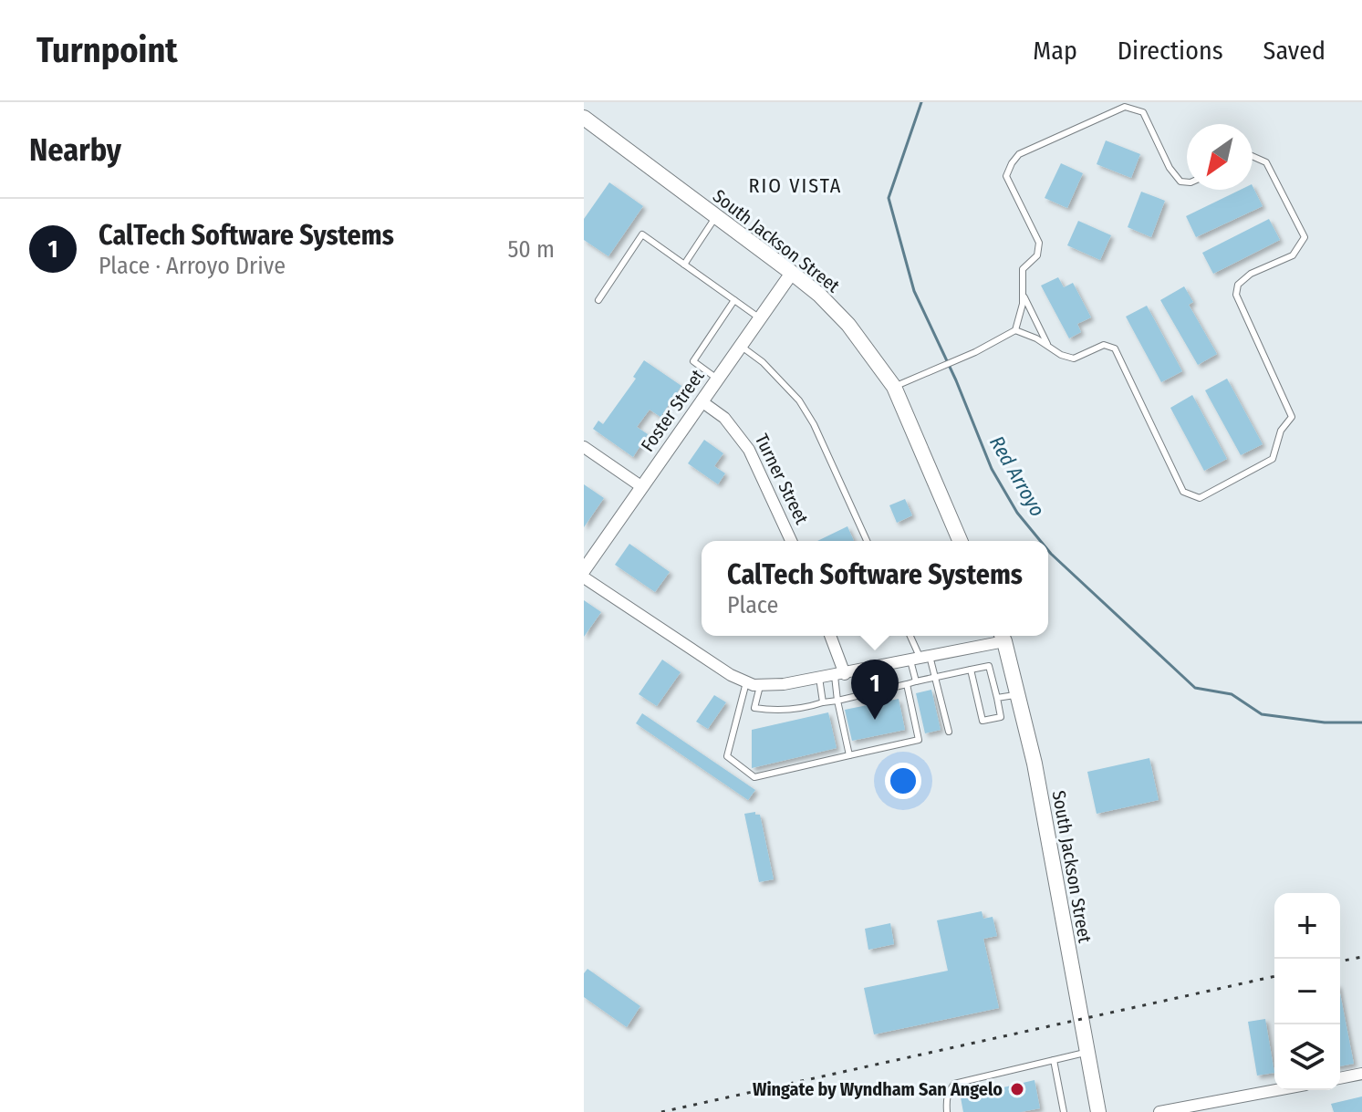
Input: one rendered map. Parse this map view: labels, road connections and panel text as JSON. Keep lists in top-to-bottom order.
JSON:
{
  "streets": {
    "main road": ["South Jackson Street"],
    "street": ["Foster Street", "Turner Street"]
  },
  "crossings": [
    ["South Jackson Street", "Foster Street"],
    ["Foster Street", "Turner Street"]
  ],
  "districts": ["RIO VISTA"],
  "water": ["Red Arroyo"],
  "places": ["Wingate by Wyndham San Angelo"],
  "north": "bottom left",
  "page": {
    "header": "Turnpoint",
    "nav": ["Map", "Directions", "Saved"],
    "heading": "Nearby",
    "list": [
      {
        "mark": "1",
        "name": "CalTech Software Systems",
        "note": "Place · Arroyo Drive",
        "value": "50 m"
      }
    ],
    "popup": ["CalTech Software Systems", "Place"],
    "pins": "1",
    "map_buttons": ["+", "−"]
  }
}
